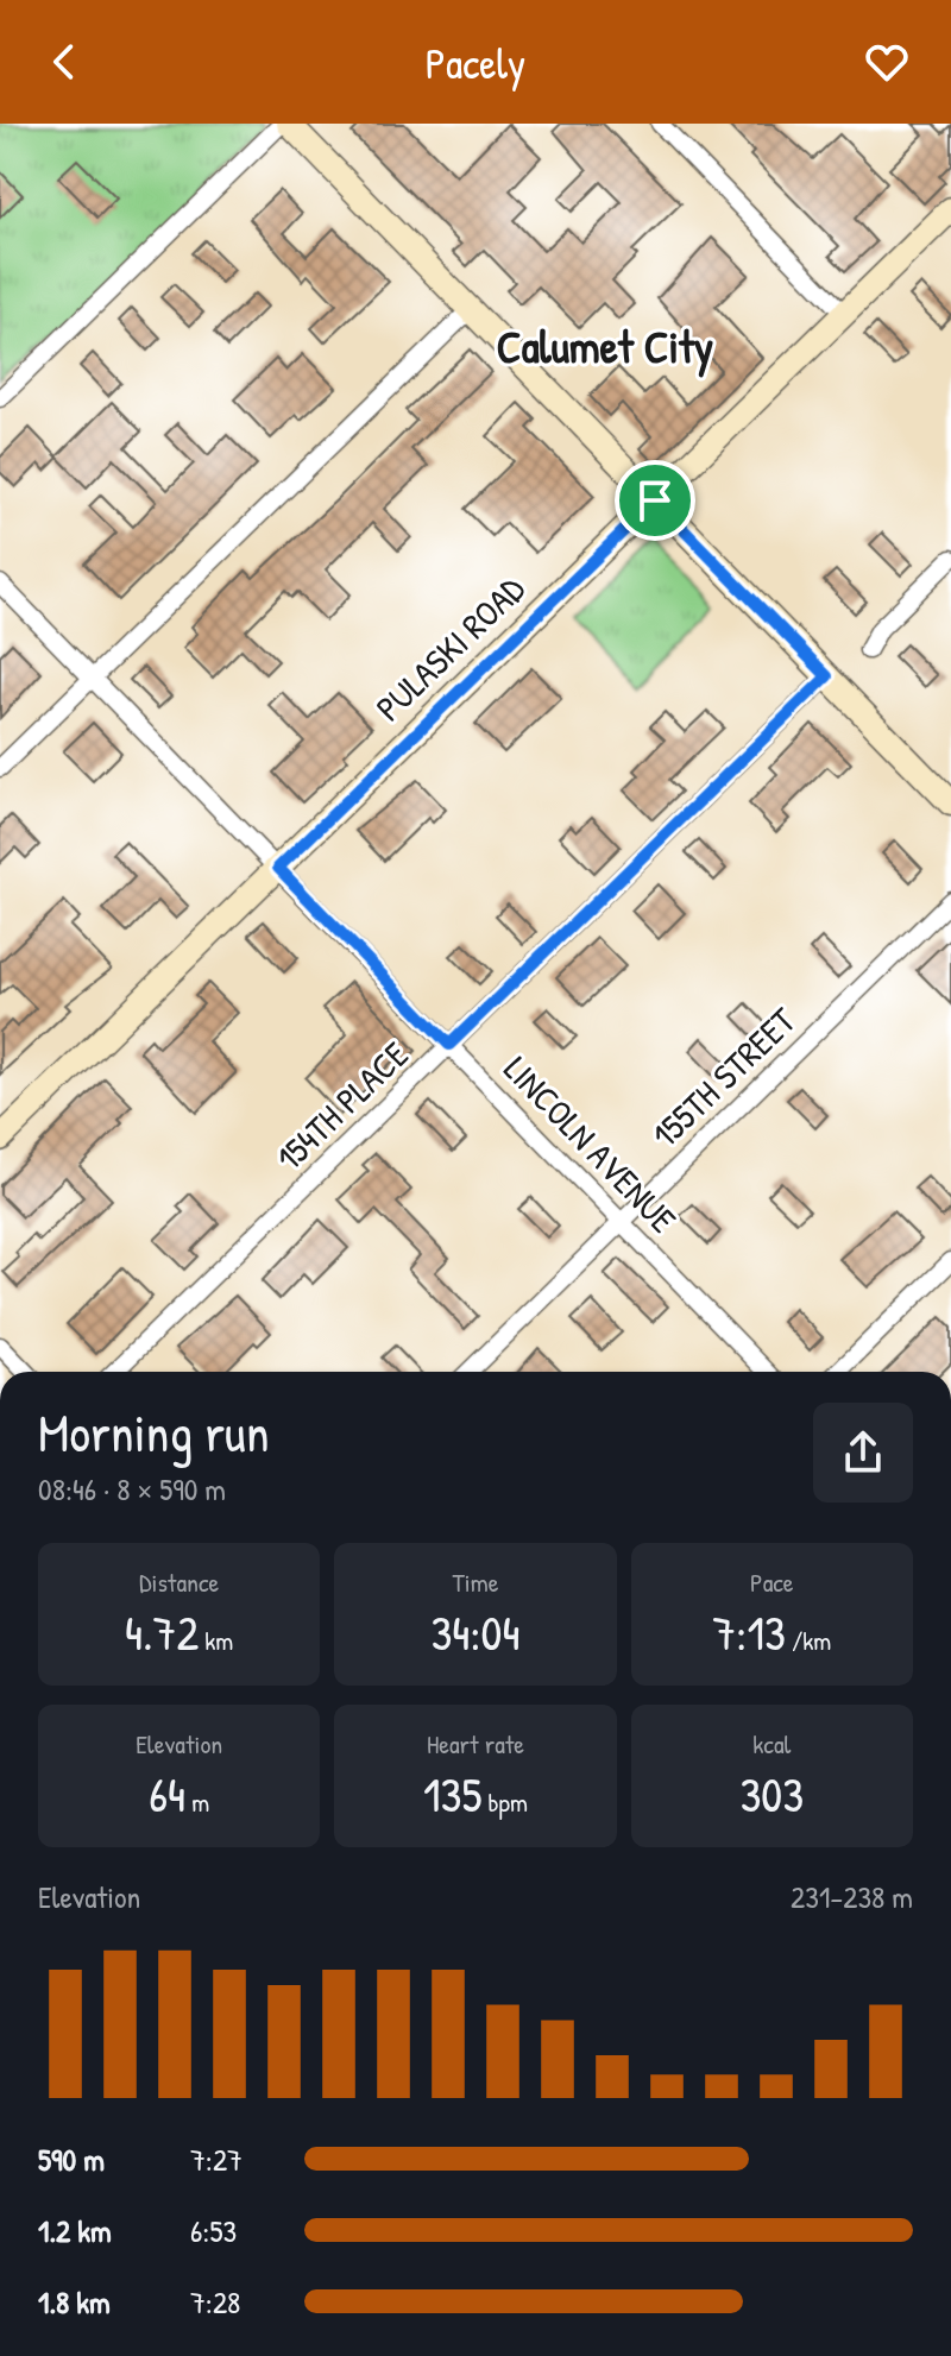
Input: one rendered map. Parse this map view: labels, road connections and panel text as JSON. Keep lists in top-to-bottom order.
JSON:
{
  "streets": {
    "street": [
      "PULASKI ROAD",
      "155TH STREET",
      "154TH PLACE",
      "LINCOLN AVENUE"
    ]
  },
  "crossings": [
    ["PULASKI ROAD", "LINCOLN AVENUE"],
    ["155TH STREET", "LINCOLN AVENUE"],
    ["154TH PLACE", "LINCOLN AVENUE"]
  ],
  "districts": ["Calumet City"],
  "page": {
    "header": "Pacely",
    "heading": ["Morning run", "08:46 · 8 × 590 m"],
    "stats": [
      ["Distance", "4.72 km"],
      ["Time", "34:04"],
      ["Pace", "7:13 /km"],
      ["Elevation", "64 m"],
      ["Heart rate", "135 bpm"],
      ["kcal", "303"]
    ],
    "chart": ["Elevation", "231–238 m"],
    "list": [
      {
        "name": "590 m",
        "note": "7:27"
      },
      {
        "name": "1.2 km",
        "note": "6:53"
      },
      {
        "name": "1.8 km",
        "note": "7:28"
      }
    ]
  }
}
